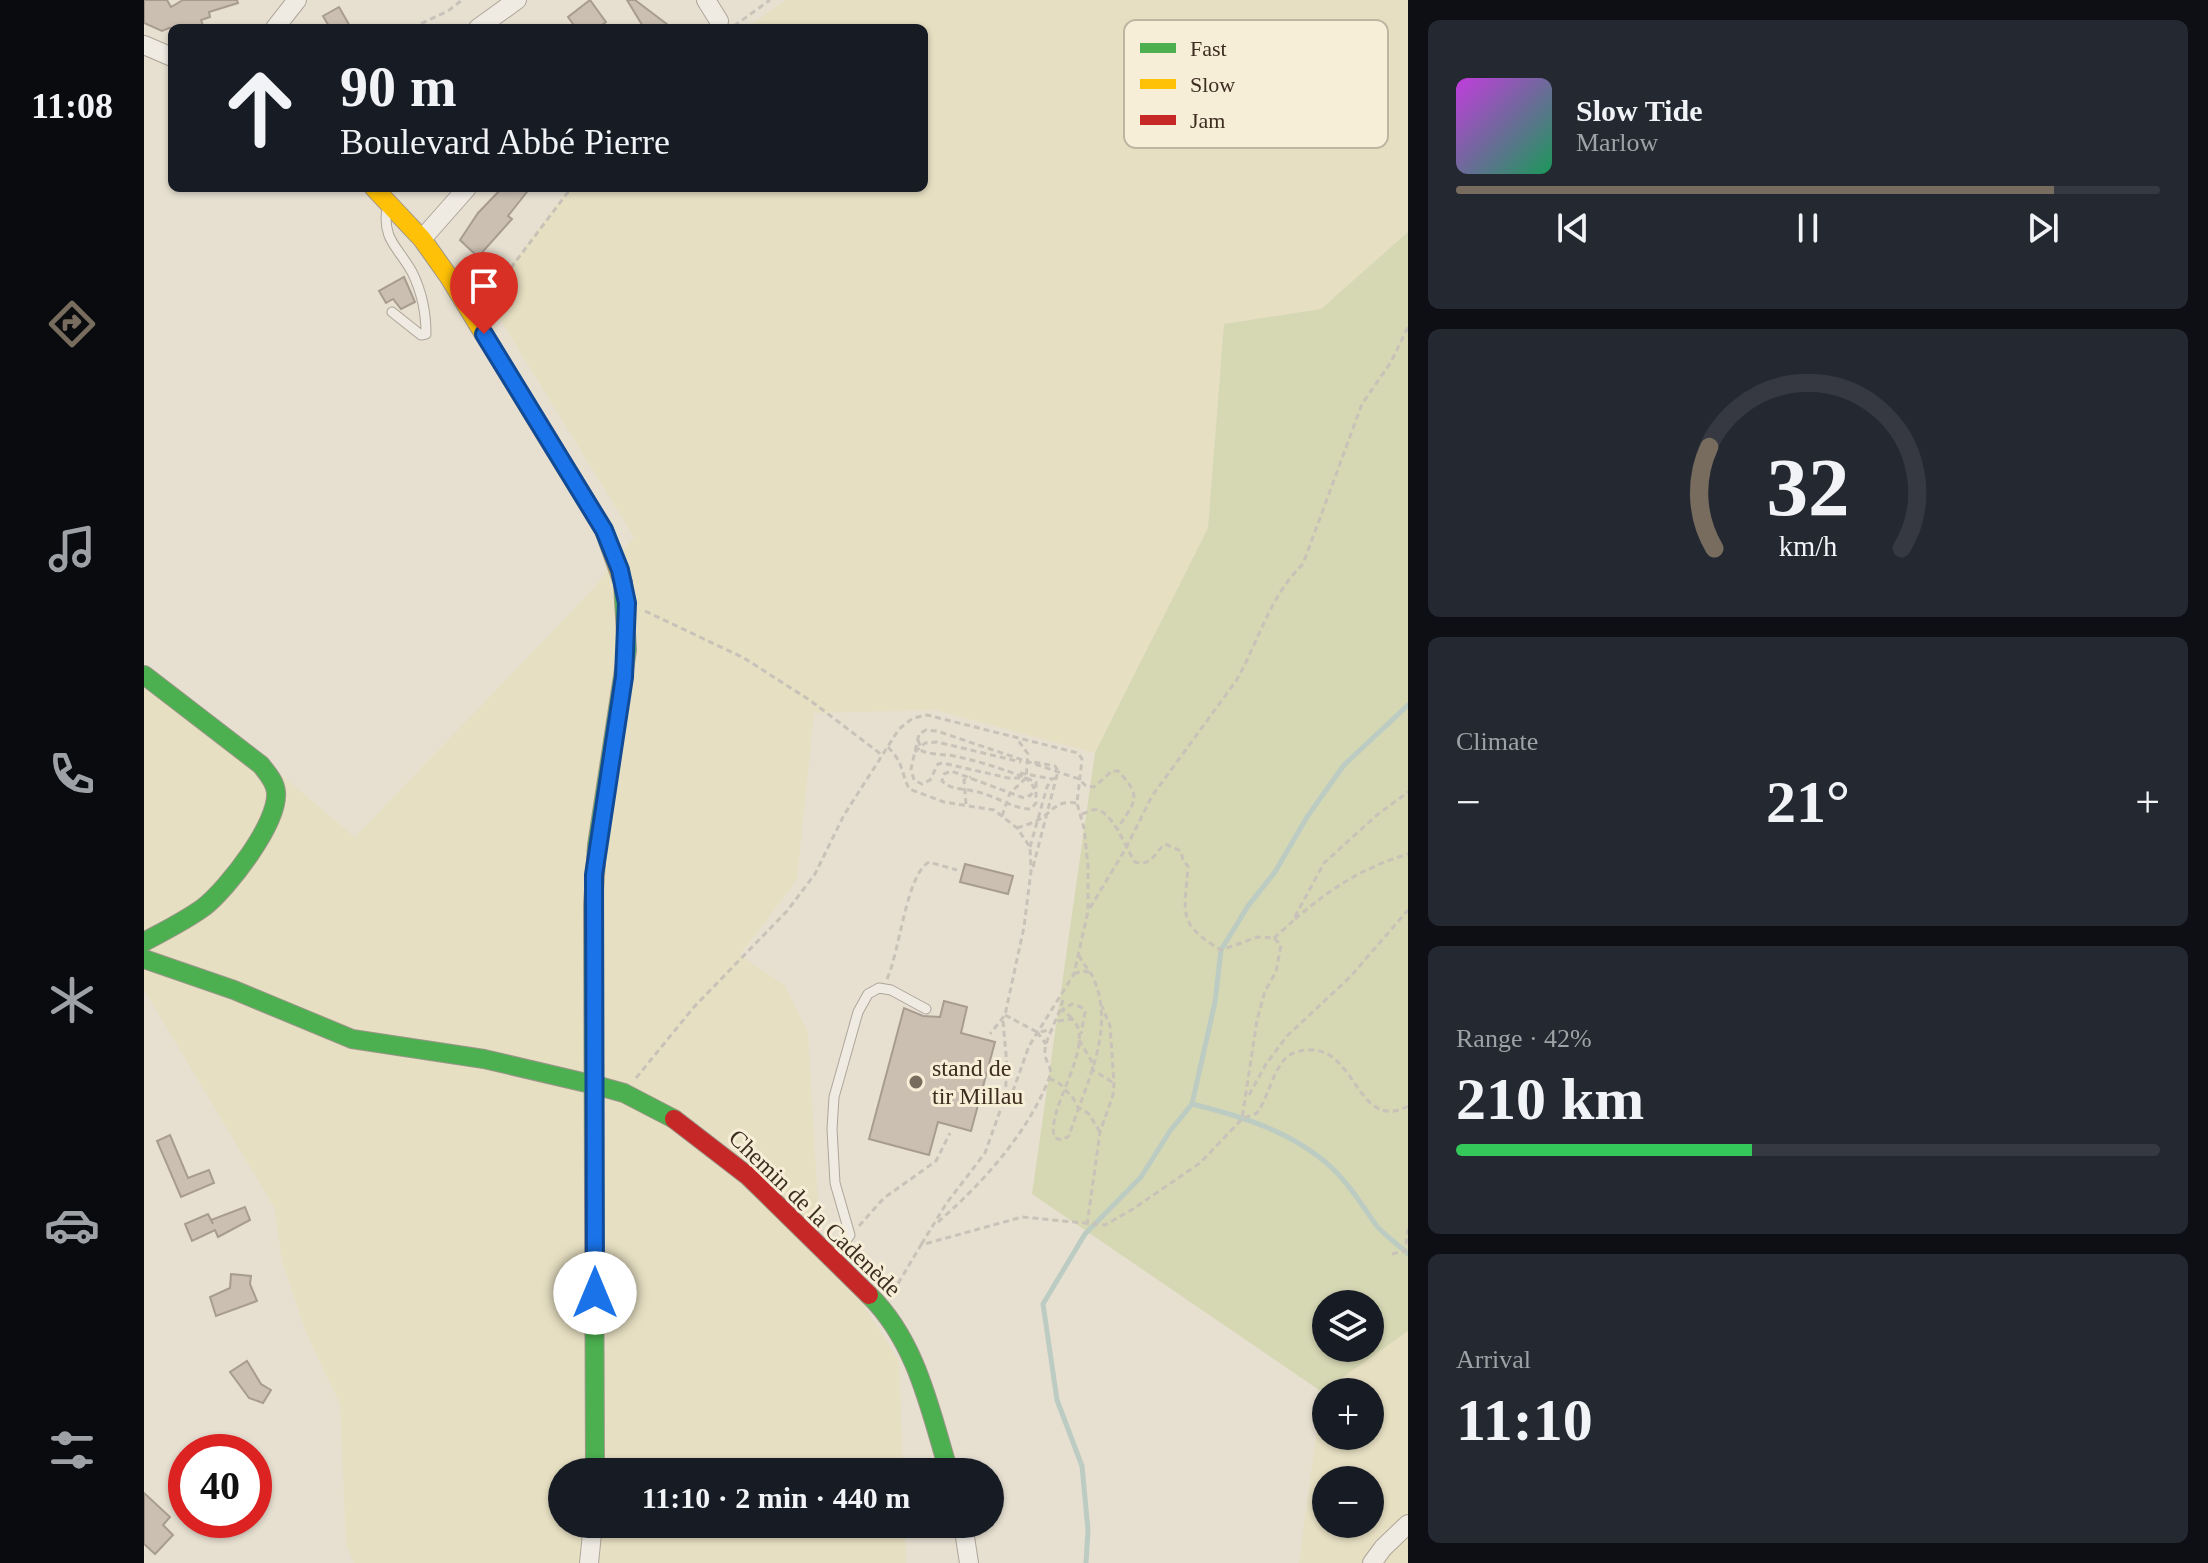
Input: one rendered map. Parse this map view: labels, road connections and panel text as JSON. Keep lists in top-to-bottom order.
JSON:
{
  "streets": {
    "street": ["Chemin de la Cadenède"]
  },
  "places": ["stand de tir Millau"],
  "legend": ["Fast", "Slow", "Jam"],
  "page": {
    "tabs": "11:08",
    "turn": ["90 m", "Boulevard Abbé Pierre"],
    "song": ["Slow Tide", "Marlow"],
    "tile": [
      "Climate",
      ["Range · 42%", "210 km"],
      ["Arrival", "11:10"]
    ],
    "heat": ["−", "21°", "+"],
    "map_buttons": ["+", "−"],
    "limit": "40",
    "trip": "11:10 · 2 min · 440 m",
    "gauge": ["32", "km/h"]
  }
}
